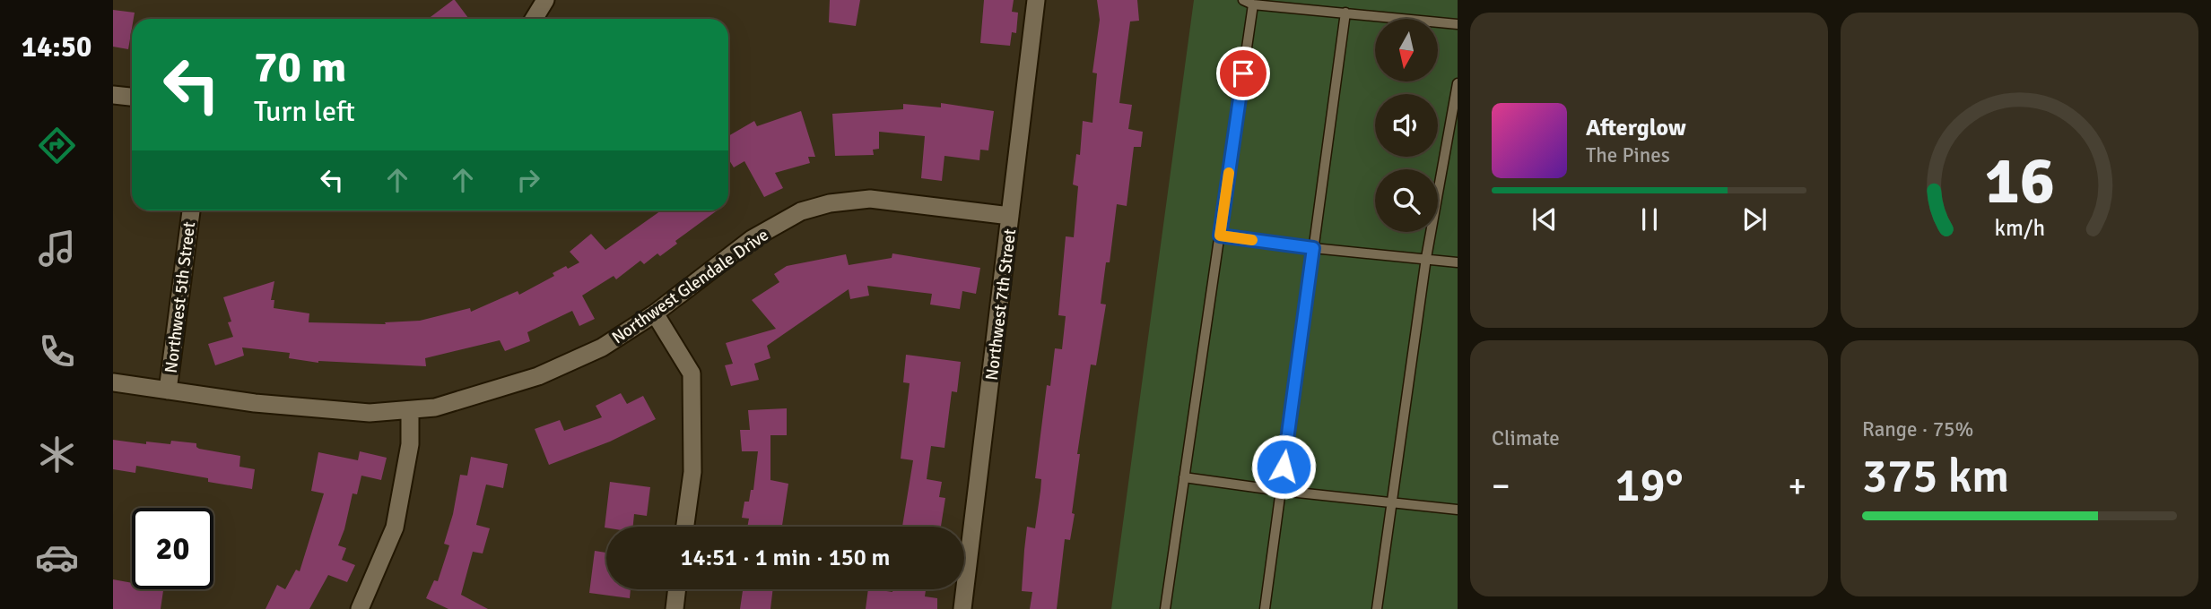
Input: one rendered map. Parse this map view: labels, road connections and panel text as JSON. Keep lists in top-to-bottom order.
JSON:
{
  "streets": {
    "street": ["Northwest Glendale Drive", "Northwest 5th Street", "Northwest 7th Street"]
  },
  "crossings": [
    ["Northwest Glendale Drive", "Northwest 5th Street"],
    ["Northwest Glendale Drive", "Northwest 7th Street"]
  ],
  "north": "bottom",
  "page": {
    "tabs": "14:50",
    "turn": ["70 m", "Turn left"],
    "song": ["Afterglow", "The Pines"],
    "tile": [
      "Climate",
      ["Range · 75%", "375 km"]
    ],
    "heat": ["−", "19°", "+"],
    "limit": "20",
    "trip": "14:51 · 1 min · 150 m",
    "gauge": ["16", "km/h"]
  }
}
